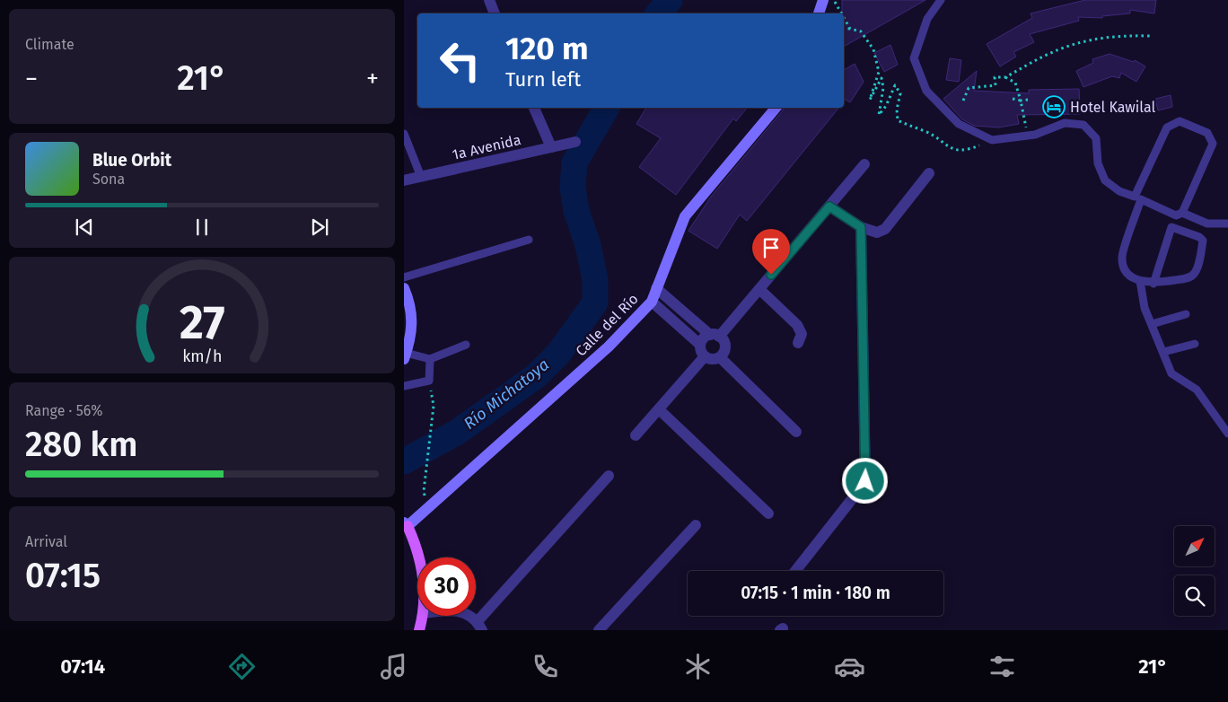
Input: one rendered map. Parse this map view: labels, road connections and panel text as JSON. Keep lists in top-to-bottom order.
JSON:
{
  "streets": {
    "main road": ["Calle del Río"],
    "street": ["1a Avenida"]
  },
  "water": ["Río Michatoya"],
  "places": {
    "hotel": ["Hotel Kawilal"]
  },
  "north": "top right",
  "page": {
    "tile": [
      "Climate",
      ["Range · 56%", "280 km"],
      ["Arrival", "07:15"]
    ],
    "turn": ["120 m", "Turn left"],
    "heat": ["−", "21°", "+"],
    "song": ["Blue Orbit", "Sona"],
    "limit": "30",
    "trip": "07:15 · 1 min · 180 m",
    "tabs": ["07:14", "21°"],
    "gauge": ["27", "km/h"]
  }
}
